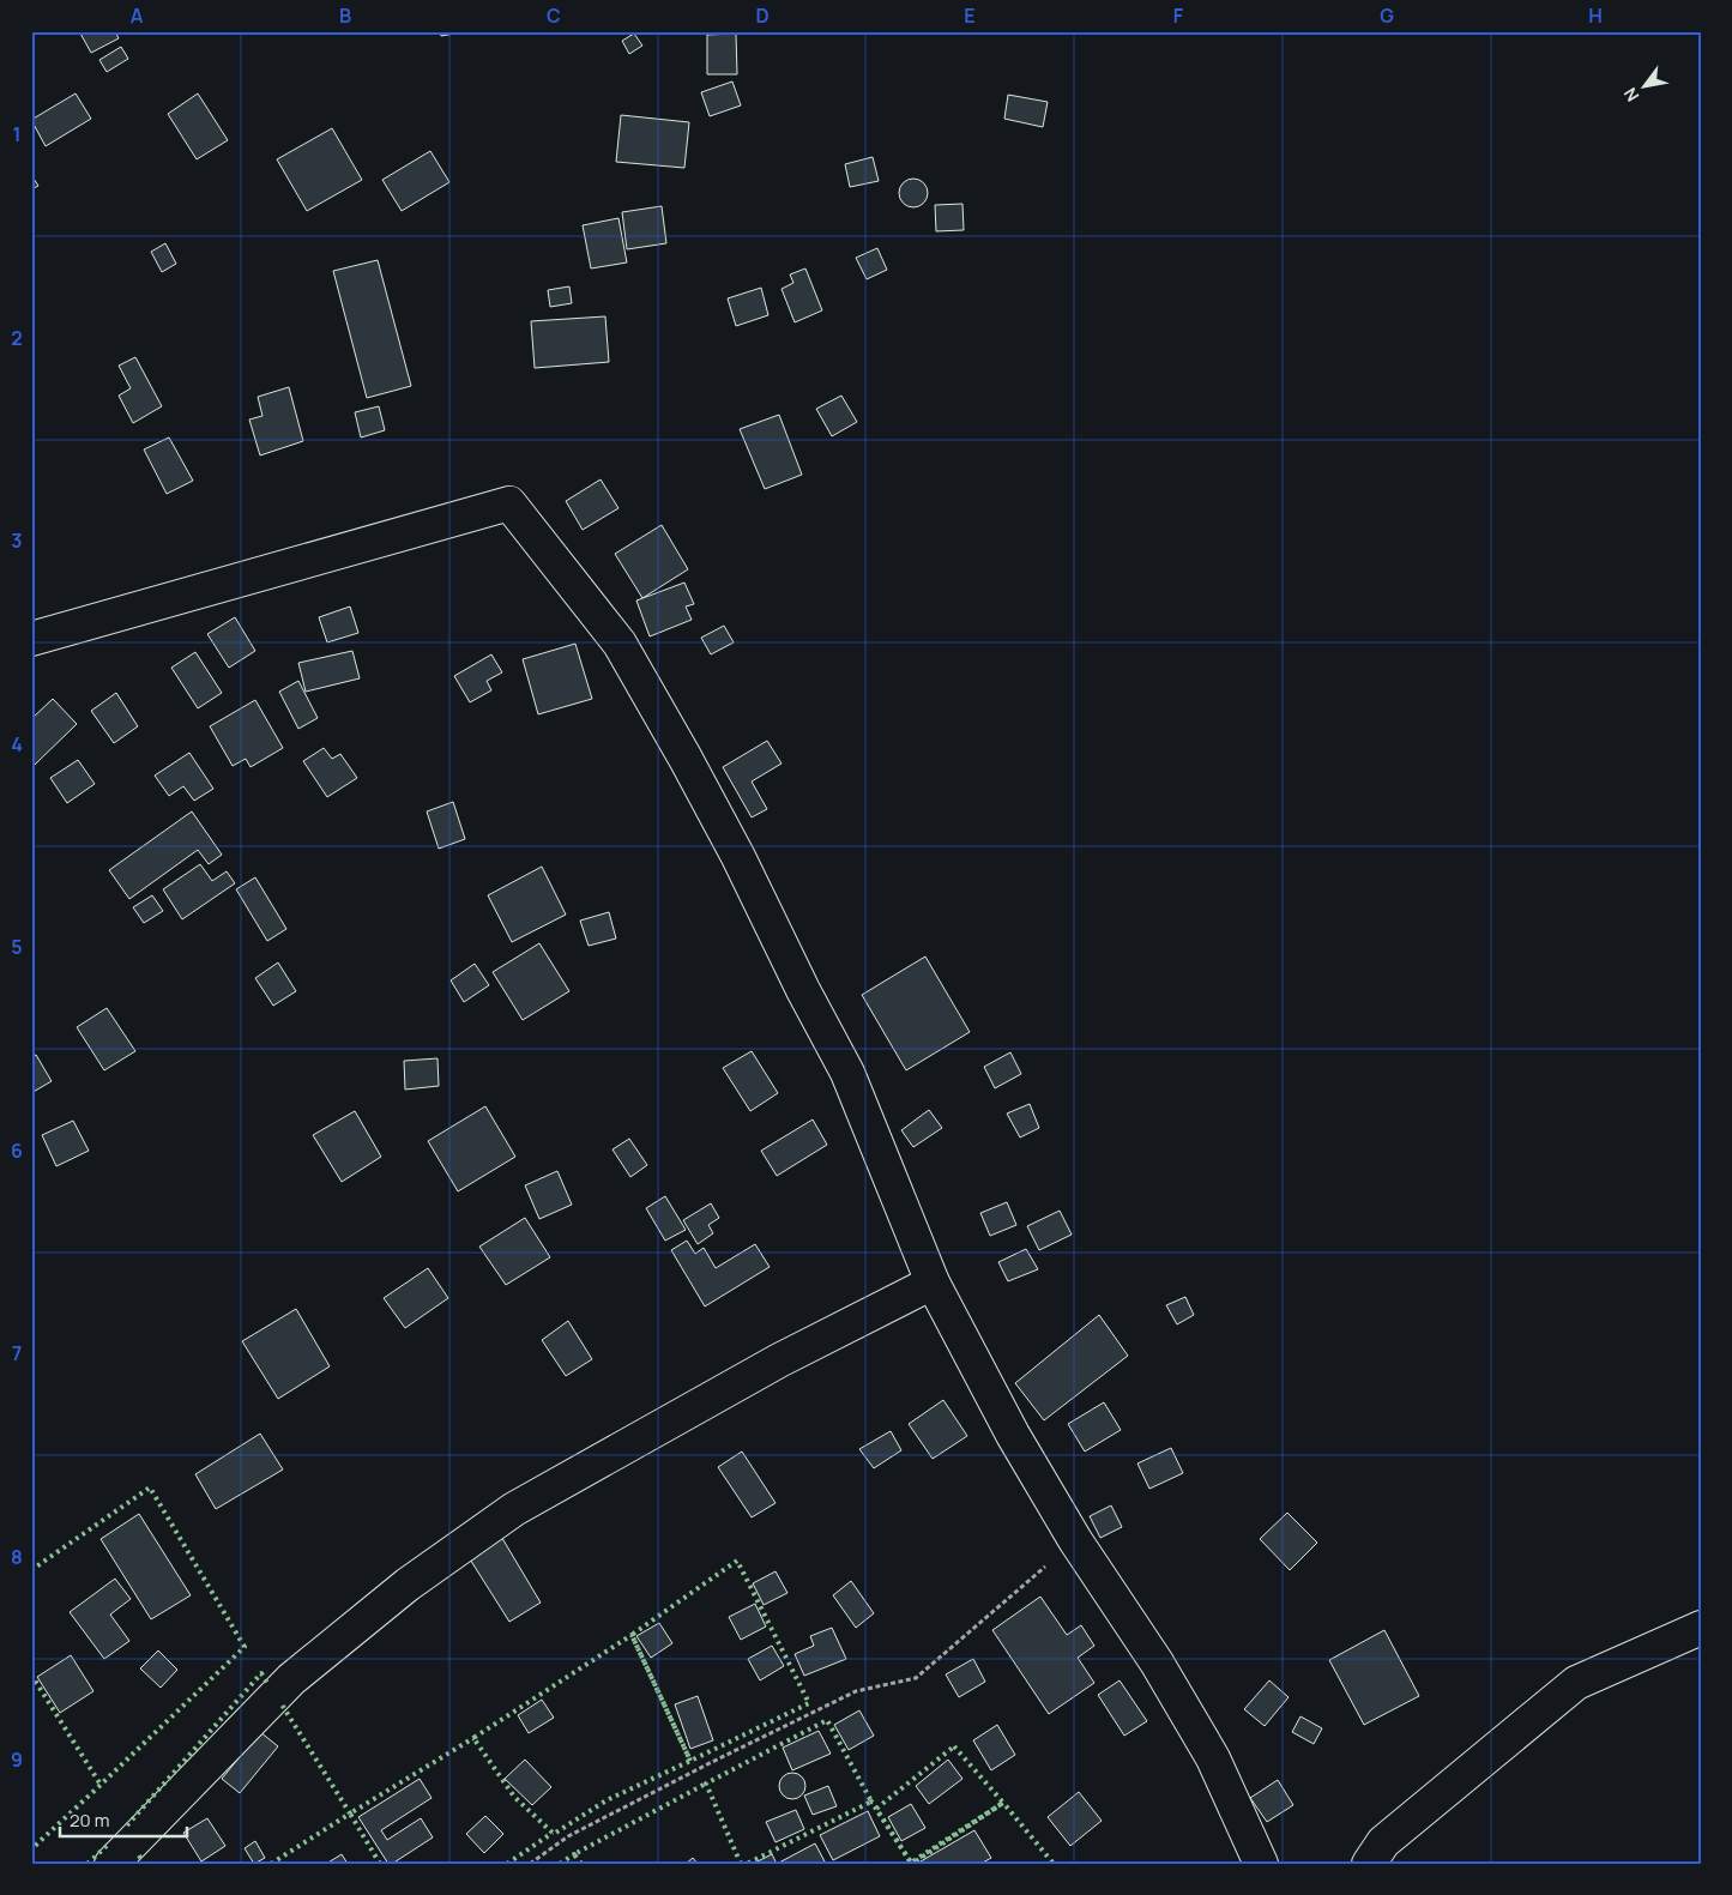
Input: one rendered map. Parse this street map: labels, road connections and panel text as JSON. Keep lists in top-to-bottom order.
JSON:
{
  "scale_bar": "20 m",
  "north": "bottom left",
  "grid": {
    "columns": [
      "A",
      "B",
      "C",
      "D",
      "E",
      "F",
      "G",
      "H"
    ],
    "rows": [
      "1",
      "2",
      "3",
      "4",
      "5",
      "6",
      "7",
      "8",
      "9"
    ]
  }
}
